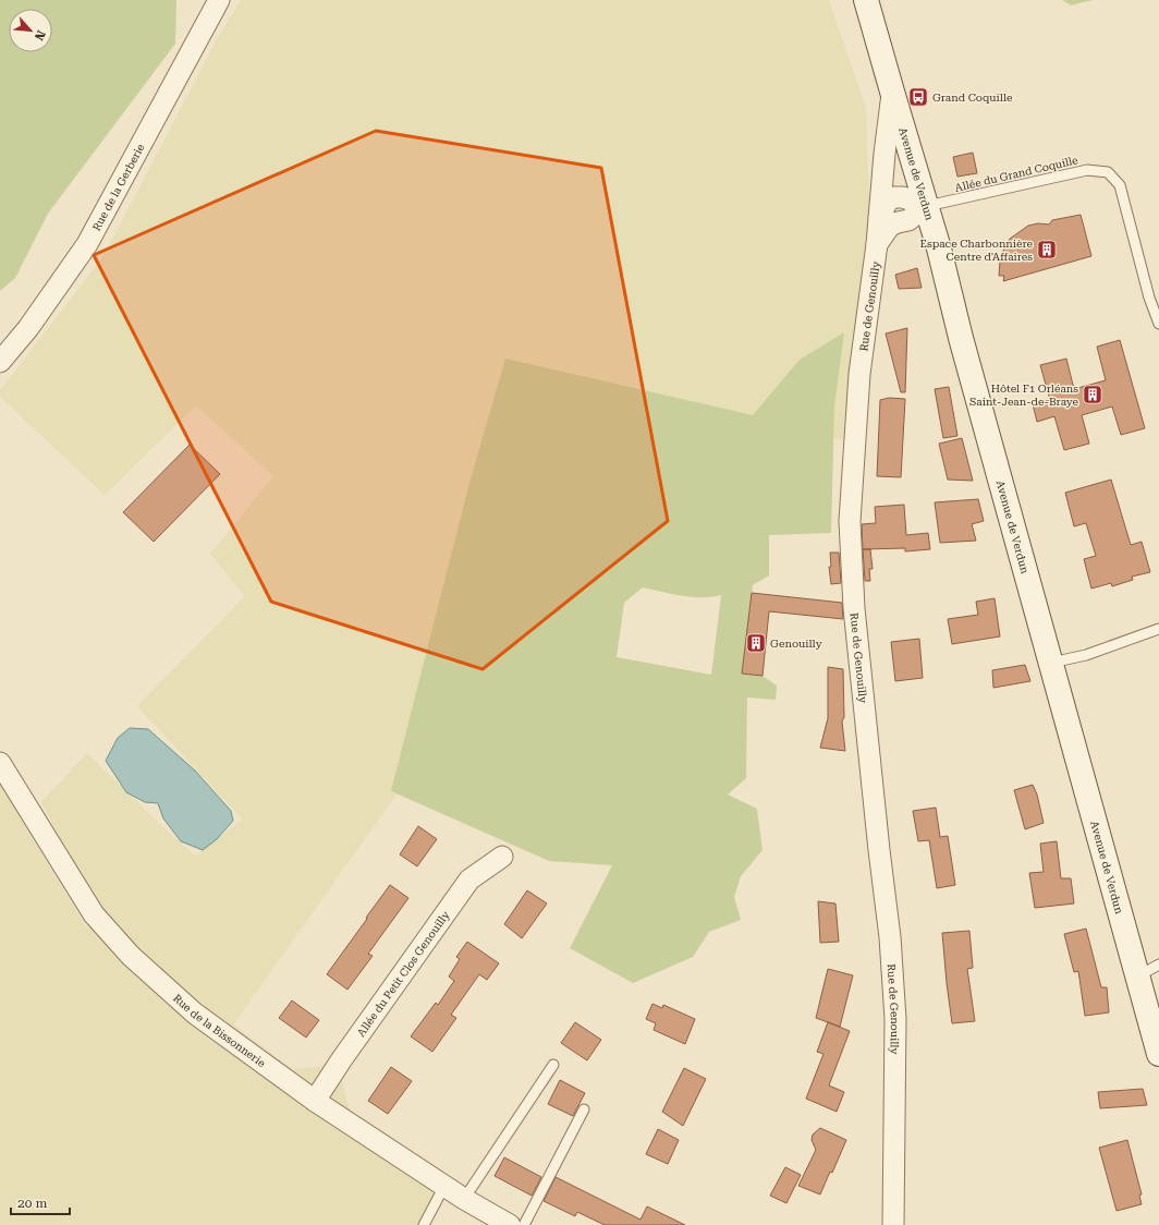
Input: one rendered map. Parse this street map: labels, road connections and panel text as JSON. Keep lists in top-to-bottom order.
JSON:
{
  "streets": {
    "main road": ["Avenue de Verdun"],
    "street": [
      "Rue de la Gerberie",
      "Rue de Genouilly",
      "Allée du Petit Clos Genouilly",
      "Rue de la Bissonnerie"
    ],
    "lane": ["Allée du Grand Coquille"]
  },
  "crossings": [
    ["Avenue de Verdun", "Allée du Grand Coquille"],
    ["Avenue de Verdun", "Rue de Genouilly"],
    ["Allée du Petit Clos Genouilly", "Rue de la Bissonnerie"]
  ],
  "places": {
    "bus stop": ["Grand Coquille"],
    "building": ["Espace Charbonnière Centre d'Affaires", "Hôtel F1 Orléans Saint-Jean-de-Braye", "Genouilly"]
  },
  "scale_bar": "20 m",
  "north": "bottom right"
}
